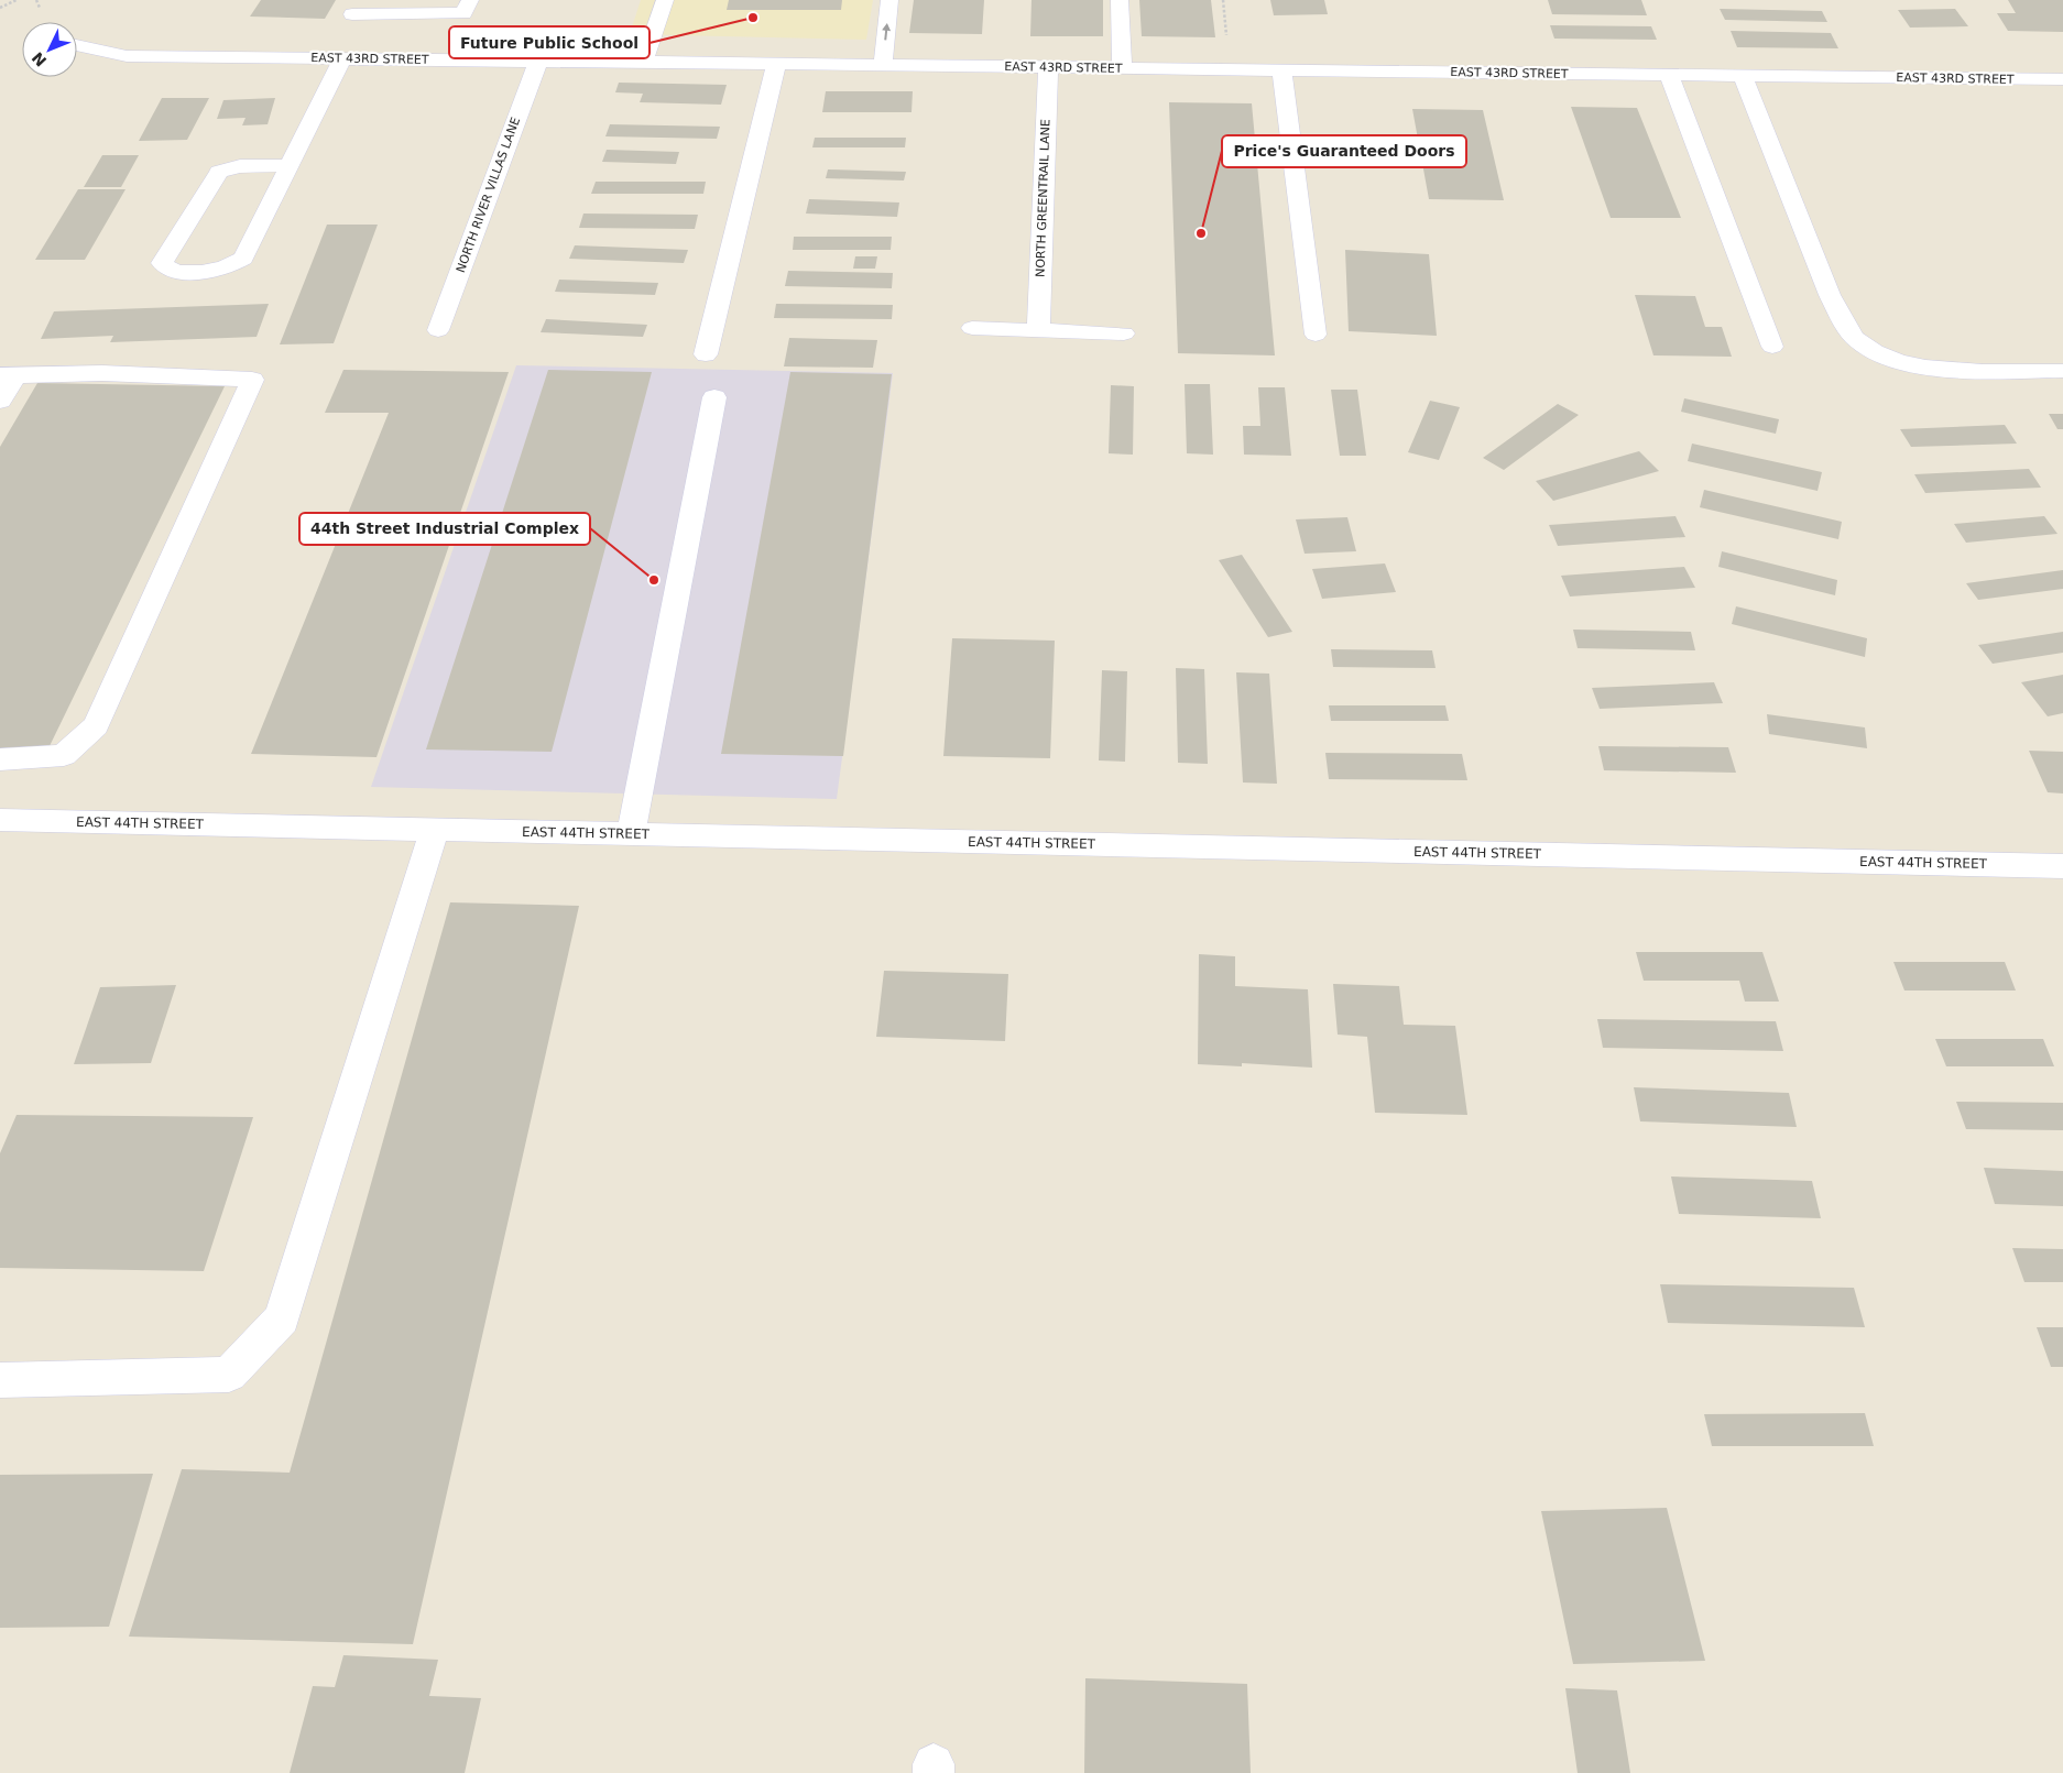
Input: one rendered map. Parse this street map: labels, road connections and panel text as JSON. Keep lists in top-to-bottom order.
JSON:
{
  "streets": {
    "street": [
      "EAST 43RD STREET",
      "NORTH RIVER VILLAS LANE",
      "NORTH GREENTRAIL LANE",
      "EAST 44TH STREET"
    ]
  },
  "crossings": [
    ["EAST 43RD STREET", "NORTH RIVER VILLAS LANE"],
    ["EAST 43RD STREET", "NORTH GREENTRAIL LANE"]
  ],
  "places": ["Future Public School", "Price's Guaranteed Doors", "44th Street Industrial Complex"],
  "north": "bottom left"
}
